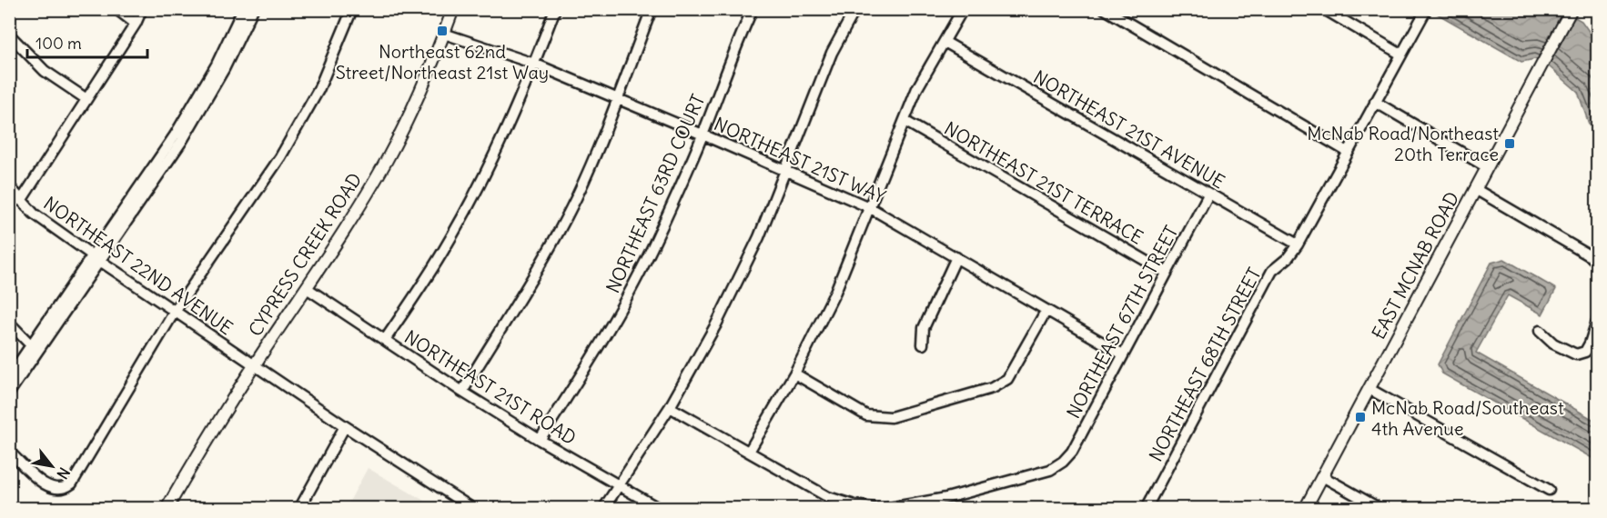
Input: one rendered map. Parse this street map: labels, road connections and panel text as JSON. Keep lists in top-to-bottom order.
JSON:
{
  "streets": {
    "street": [
      "NORTHEAST 21ST AVENUE",
      "NORTHEAST 21ST WAY",
      "NORTHEAST 21ST TERRACE",
      "NORTHEAST 63RD COURT",
      "CYPRESS CREEK ROAD",
      "NORTHEAST 22ND AVENUE",
      "EAST MCNAB ROAD",
      "NORTHEAST 67TH STREET",
      "NORTHEAST 68TH STREET",
      "NORTHEAST 21ST ROAD"
    ]
  },
  "crossings": [
    ["NORTHEAST 21ST AVENUE", "NORTHEAST 67TH STREET"],
    ["NORTHEAST 21ST AVENUE", "NORTHEAST 68TH STREET"],
    ["NORTHEAST 21ST WAY", "NORTHEAST 63RD COURT"],
    ["NORTHEAST 21ST WAY", "CYPRESS CREEK ROAD"],
    ["NORTHEAST 21ST WAY", "NORTHEAST 67TH STREET"],
    ["NORTHEAST 21ST TERRACE", "NORTHEAST 67TH STREET"],
    ["NORTHEAST 63RD COURT", "NORTHEAST 21ST ROAD"],
    ["CYPRESS CREEK ROAD", "NORTHEAST 22ND AVENUE"],
    ["CYPRESS CREEK ROAD", "NORTHEAST 21ST ROAD"]
  ],
  "places": {
    "transit": ["Northeast 62nd Street/Northeast 21st Way", "McNab Road/Northeast 20th Terrace", "McNab Road/Southeast 4th Avenue"]
  },
  "scale_bar": "100 m",
  "north": "bottom right"
}
